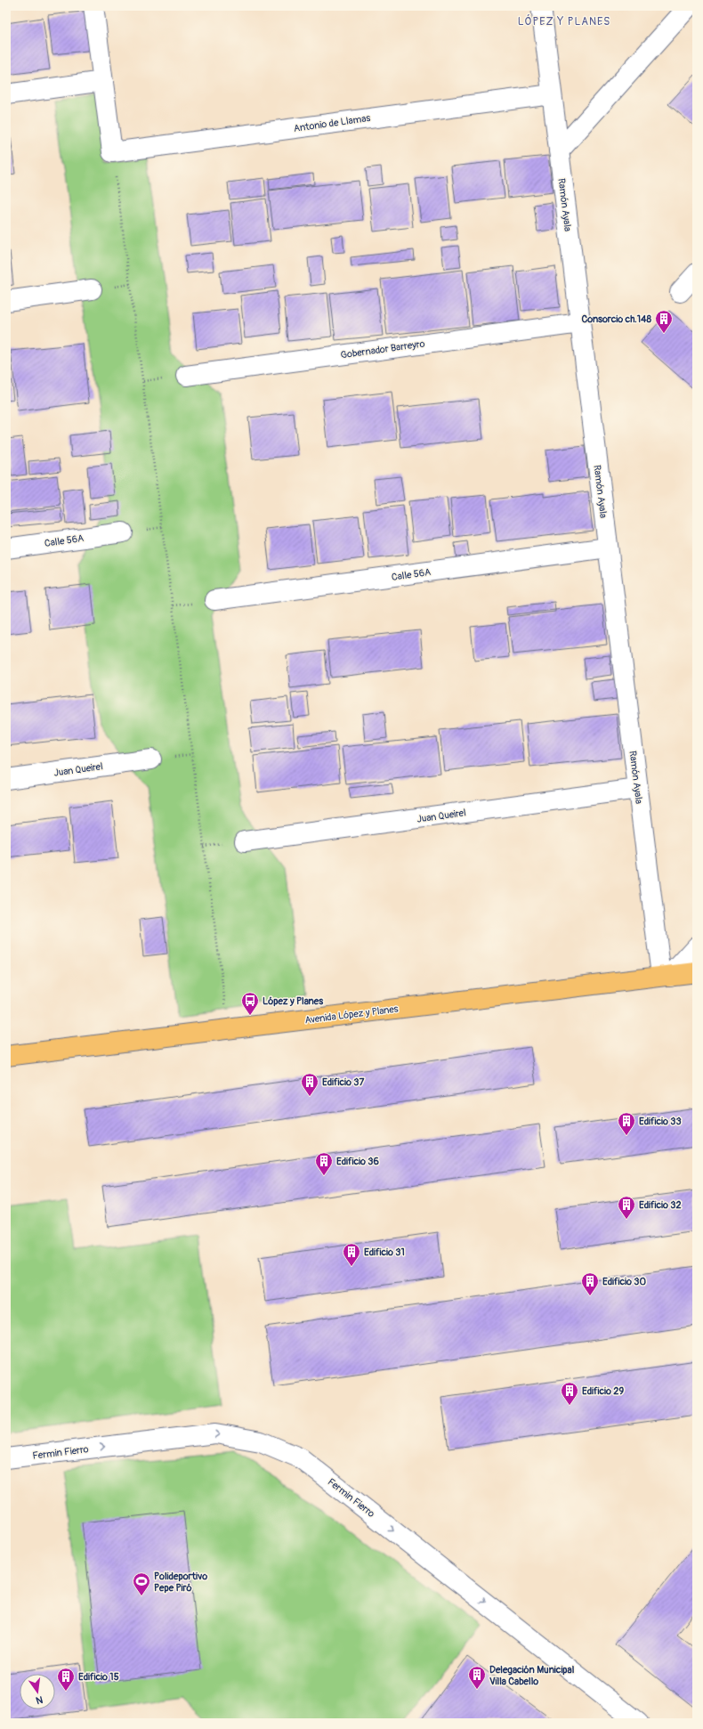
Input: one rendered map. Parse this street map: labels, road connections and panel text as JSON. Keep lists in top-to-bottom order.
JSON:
{
  "streets": {
    "main road": ["Avenida López y Planes"],
    "street": [
      "Antonio de Llamas",
      "Ramón Ayala",
      "Gobernador Barreyro",
      "Calle 56A",
      "Juan Queirel",
      "Fermin Fierro"
    ]
  },
  "crossings": [
    ["Antonio de Llamas", "Ramón Ayala"],
    ["Ramón Ayala", "Gobernador Barreyro"],
    ["Ramón Ayala", "Calle 56A"],
    ["Ramón Ayala", "Juan Queirel"],
    ["Ramón Ayala", "Avenida López y Planes"]
  ],
  "one_way": ["Fermin Fierro"],
  "districts": ["LÓPEZ Y PLANES"],
  "places": {
    "building": [
      "Consorcio ch.148",
      "Edificio 37",
      "Edificio 33",
      "Edificio 36",
      "Edificio 32",
      "Edificio 31",
      "Edificio 30",
      "Edificio 29",
      "Delegación Municipal Villa Cabello",
      "Edificio 15"
    ],
    "bus stop": ["López y Planes"],
    "sports": ["Polideportivo Pepe Piró"]
  },
  "north": "bottom"
}
